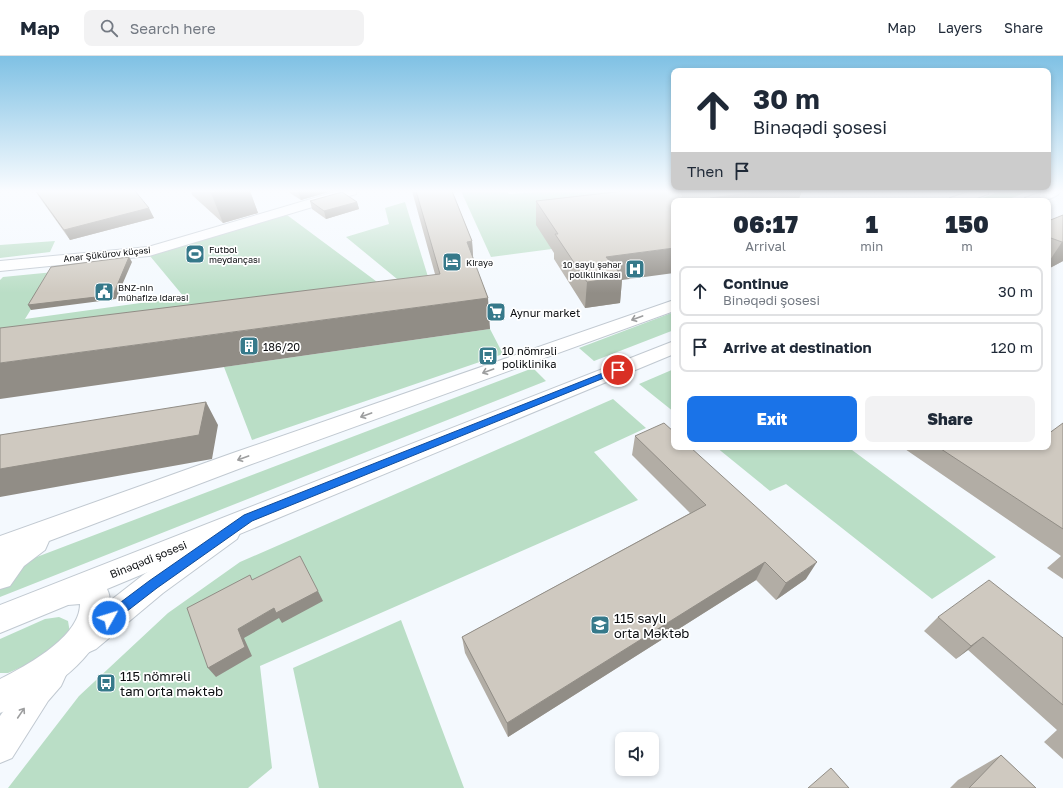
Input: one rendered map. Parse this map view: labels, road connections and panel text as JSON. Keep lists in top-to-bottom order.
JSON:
{
  "streets": {
    "street": ["Anar Şükürov küçəsi", "Binəqədi şosesi"]
  },
  "places": {
    "sports": ["Futbol meydançası"],
    "hotel": ["Kirayə"],
    "hospital": ["10 saylı şəhər poliklinikası"],
    "public building": ["BNZ-nin mühafizə idarəsi"],
    "supermarket": ["Aynur market"],
    "building": ["186/20"],
    "bus stop": ["10 nömrəli poliklinika", "115 nömrəli tam orta məktəb"],
    "school or university": ["115 saylı orta Məktəb"]
  },
  "page": {
    "header": "Map",
    "search": "Search here",
    "nav": ["Map", "Layers", "Share"],
    "turn": ["30 m", "Binəqədi şosesi"],
    "then": "Then",
    "eta": [
      "06:17",
      "Arrival",
      "1",
      "min",
      "150",
      "m"
    ],
    "list": [
      {
        "name": "Continue",
        "note": "Binəqədi şosesi",
        "value": "30 m"
      },
      {
        "name": "Arrive at destination",
        "value": "120 m"
      }
    ],
    "buttons": ["Exit", "Share"]
  }
}
